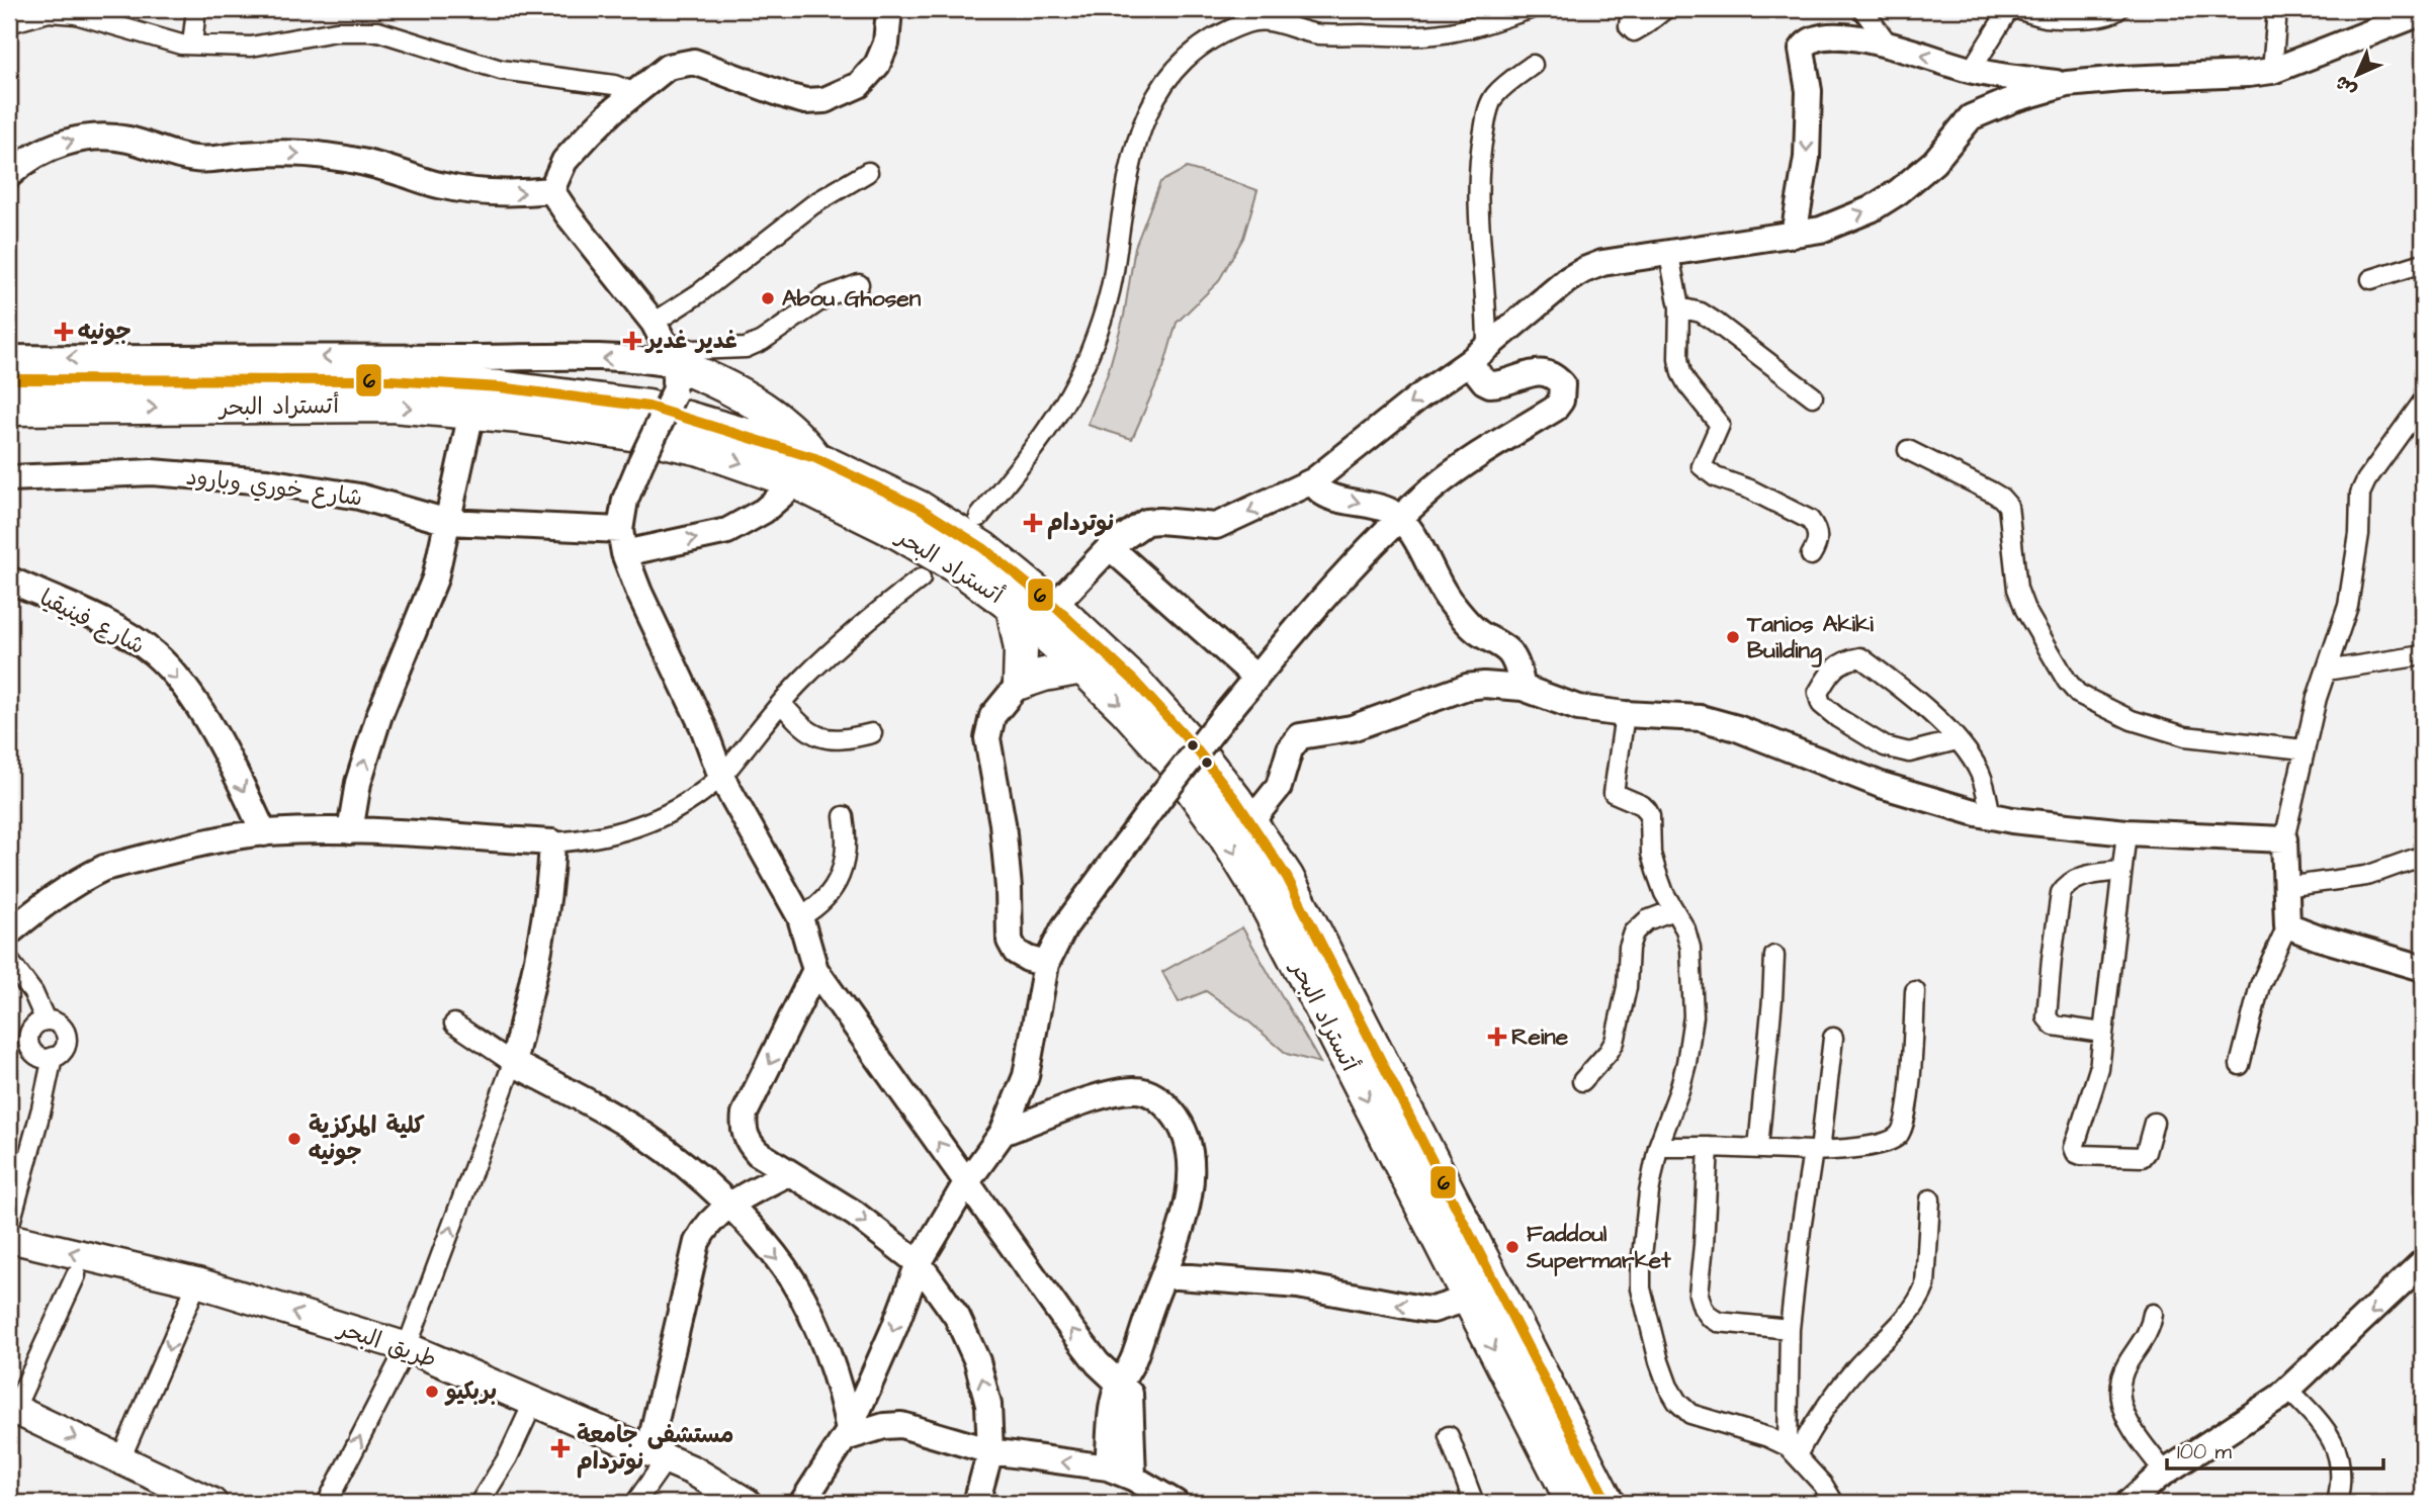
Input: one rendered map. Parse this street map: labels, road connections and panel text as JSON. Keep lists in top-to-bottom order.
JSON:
{
  "streets": {
    "highway": ["أتستراد البحر"],
    "main road": ["طريق البحر"],
    "street": ["شارع خوري وبارود", "شارع فينيقيا"]
  },
  "crossings": [
    ["أتستراد البحر", "شارع خوري وبارود"]
  ],
  "one_way": ["شارع فينيقيا"],
  "places": {
    "other": [
      "Abou Ghosen",
      "Tanios Akiki Building",
      "كلية المركزية جونيه",
      "Faddoul Supermarket",
      "بربكيو"
    ],
    "health": [
      "جونيه",
      "غدير غدير",
      "نوتردام",
      "Reine",
      "مستشفى جامعة نوتردام"
    ]
  },
  "lines": ["transit line 6"],
  "scale_bar": "100 m",
  "north": "bottom left"
}
